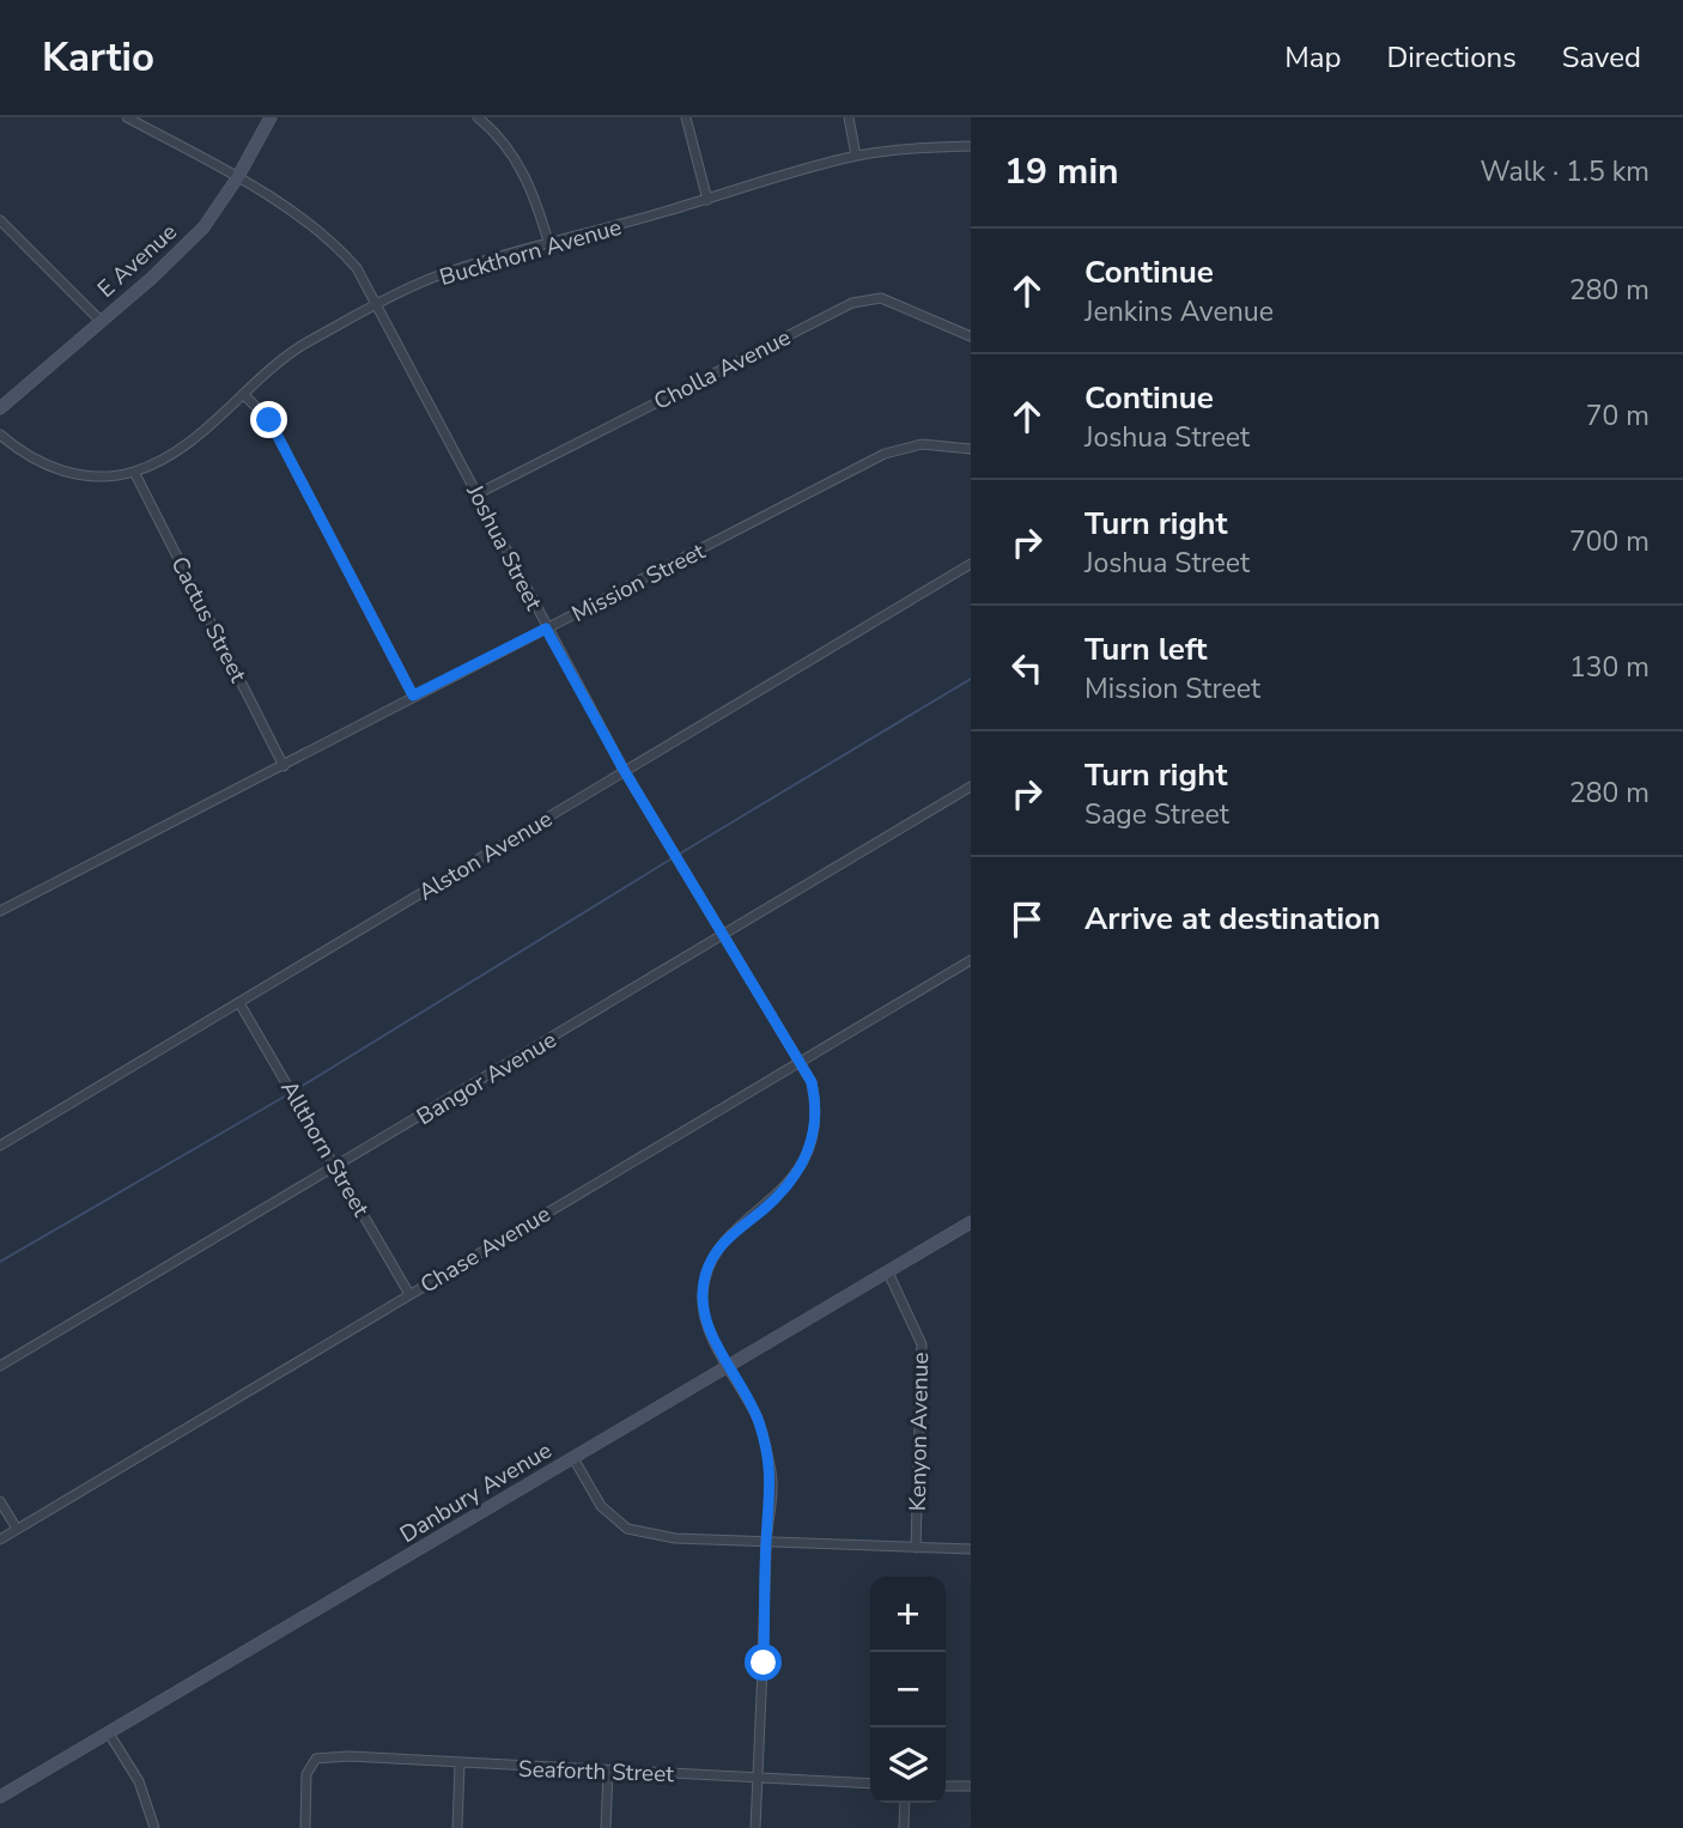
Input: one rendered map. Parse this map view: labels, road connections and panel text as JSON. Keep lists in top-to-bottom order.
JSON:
{
  "streets": {
    "street": [
      "Buckthorn Avenue",
      "E Avenue",
      "Cholla Avenue",
      "Joshua Street",
      "Mission Street",
      "Cactus Street",
      "Alston Avenue",
      "Bangor Avenue",
      "Allthorn Street",
      "Chase Avenue",
      "Kenyon Avenue",
      "Danbury Avenue",
      "Seaforth Street"
    ]
  },
  "crossings": [
    ["Buckthorn Avenue", "Joshua Street"],
    ["Buckthorn Avenue", "Cactus Street"],
    ["E Avenue", "Joshua Street"],
    ["Cholla Avenue", "Joshua Street"],
    ["Joshua Street", "Mission Street"],
    ["Joshua Street", "Alston Avenue"],
    ["Joshua Street", "Bangor Avenue"],
    ["Joshua Street", "Chase Avenue"],
    ["Joshua Street", "Danbury Avenue"],
    ["Joshua Street", "Seaforth Street"],
    ["Mission Street", "Cactus Street"],
    ["Alston Avenue", "Allthorn Street"],
    ["Bangor Avenue", "Allthorn Street"],
    ["Allthorn Street", "Chase Avenue"],
    ["Kenyon Avenue", "Danbury Avenue"]
  ],
  "page": {
    "header": "Kartio",
    "nav": ["Map", "Directions", "Saved"],
    "heading": ["19 min", "Walk · 1.5 km"],
    "list": [
      ["Continue", "Jenkins Avenue", "280 m"],
      ["Continue", "Joshua Street", "70 m"],
      ["Turn right", "Joshua Street", "700 m"],
      ["Turn left", "Mission Street", "130 m"],
      ["Turn right", "Sage Street", "280 m"],
      "Arrive at destination"
    ],
    "map_buttons": ["+", "−"]
  }
}
